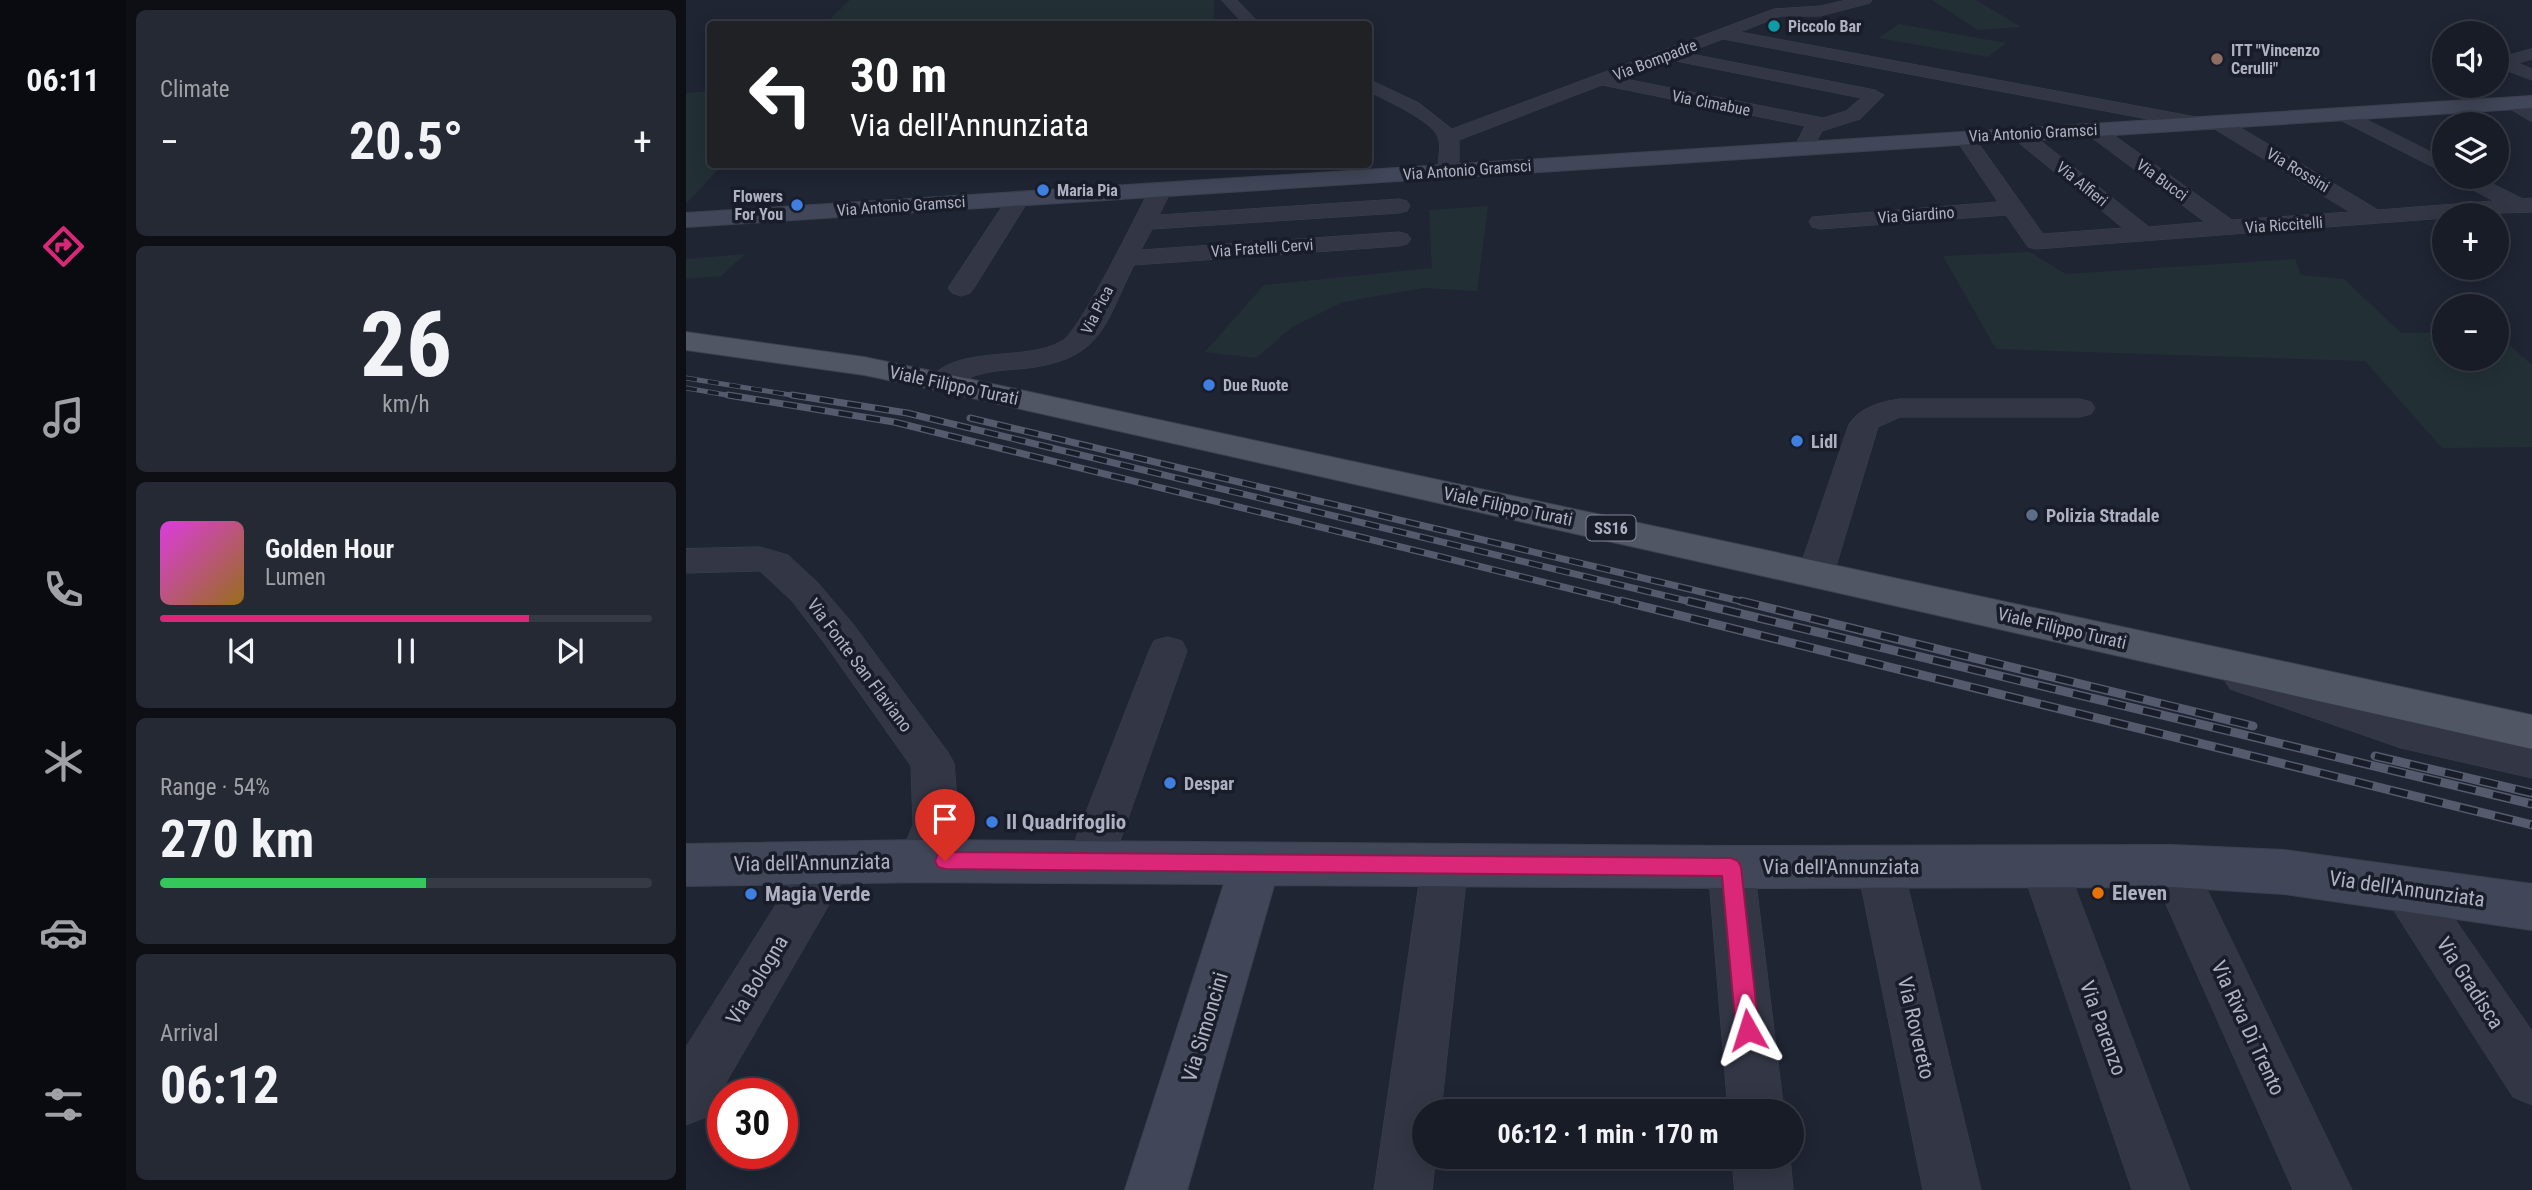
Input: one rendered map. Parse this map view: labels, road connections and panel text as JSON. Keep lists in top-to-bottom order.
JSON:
{
  "streets": {
    "main road": ["Viale Filippo Turati", "SS16"],
    "street": [
      "Via Bompadre",
      "Via Cimabue",
      "Via Antonio Gramsci",
      "Via Rossini",
      "Via Bucci",
      "Via Alfieri",
      "Via Giardino",
      "Via Riccitelli",
      "Via Fratelli Cervi",
      "Via Pica",
      "Via Fonte San Flaviano",
      "Via dell'Annunziata",
      "Via Bologna",
      "Via Gradisca",
      "Via Simoncini",
      "Via Rovereto",
      "Via Parenzo",
      "Via Riva Di Trento"
    ]
  },
  "crossings": [
    ["Via Bompadre", "Via Cimabue"],
    ["Via Bompadre", "Via Antonio Gramsci"],
    ["Via Antonio Gramsci", "Via Rossini"],
    ["Via Antonio Gramsci", "Via Bucci"],
    ["Via Antonio Gramsci", "Via Alfieri"],
    ["Via Antonio Gramsci", "Via Pica"],
    ["Via Rossini", "Via Riccitelli"],
    ["Via Bucci", "Via Riccitelli"],
    ["Via Alfieri", "Via Riccitelli"],
    ["Via Giardino", "Via Riccitelli"],
    ["Via Fratelli Cervi", "Via Pica"],
    ["Via Pica", "Viale Filippo Turati"],
    ["Via Fonte San Flaviano", "Via dell'Annunziata"],
    ["Via dell'Annunziata", "Via Bologna"],
    ["Via dell'Annunziata", "Via Gradisca"],
    ["Via dell'Annunziata", "Via Simoncini"],
    ["Via dell'Annunziata", "Via Rovereto"],
    ["Via dell'Annunziata", "Via Parenzo"],
    ["Via dell'Annunziata", "Via Riva Di Trento"]
  ],
  "places": [
    "Piccolo Bar",
    "ITT \"Vincenzo Cerulli\"",
    "Maria Pia",
    "Flowers For You",
    "Due Ruote",
    "Lidl",
    "Polizia Stradale",
    "Despar",
    "Il Quadrifoglio",
    "Eleven",
    "Magia Verde"
  ],
  "page": {
    "tabs": "06:11",
    "tile": [
      "Climate",
      ["26", "km/h"],
      ["Range · 54%", "270 km"],
      ["Arrival", "06:12"]
    ],
    "map_buttons": ["+", "−"],
    "turn": ["30 m", "Via dell'Annunziata"],
    "heat": ["−", "20.5°", "+"],
    "song": ["Golden Hour", "Lumen"],
    "limit": "30",
    "trip": "06:12 · 1 min · 170 m"
  }
}
